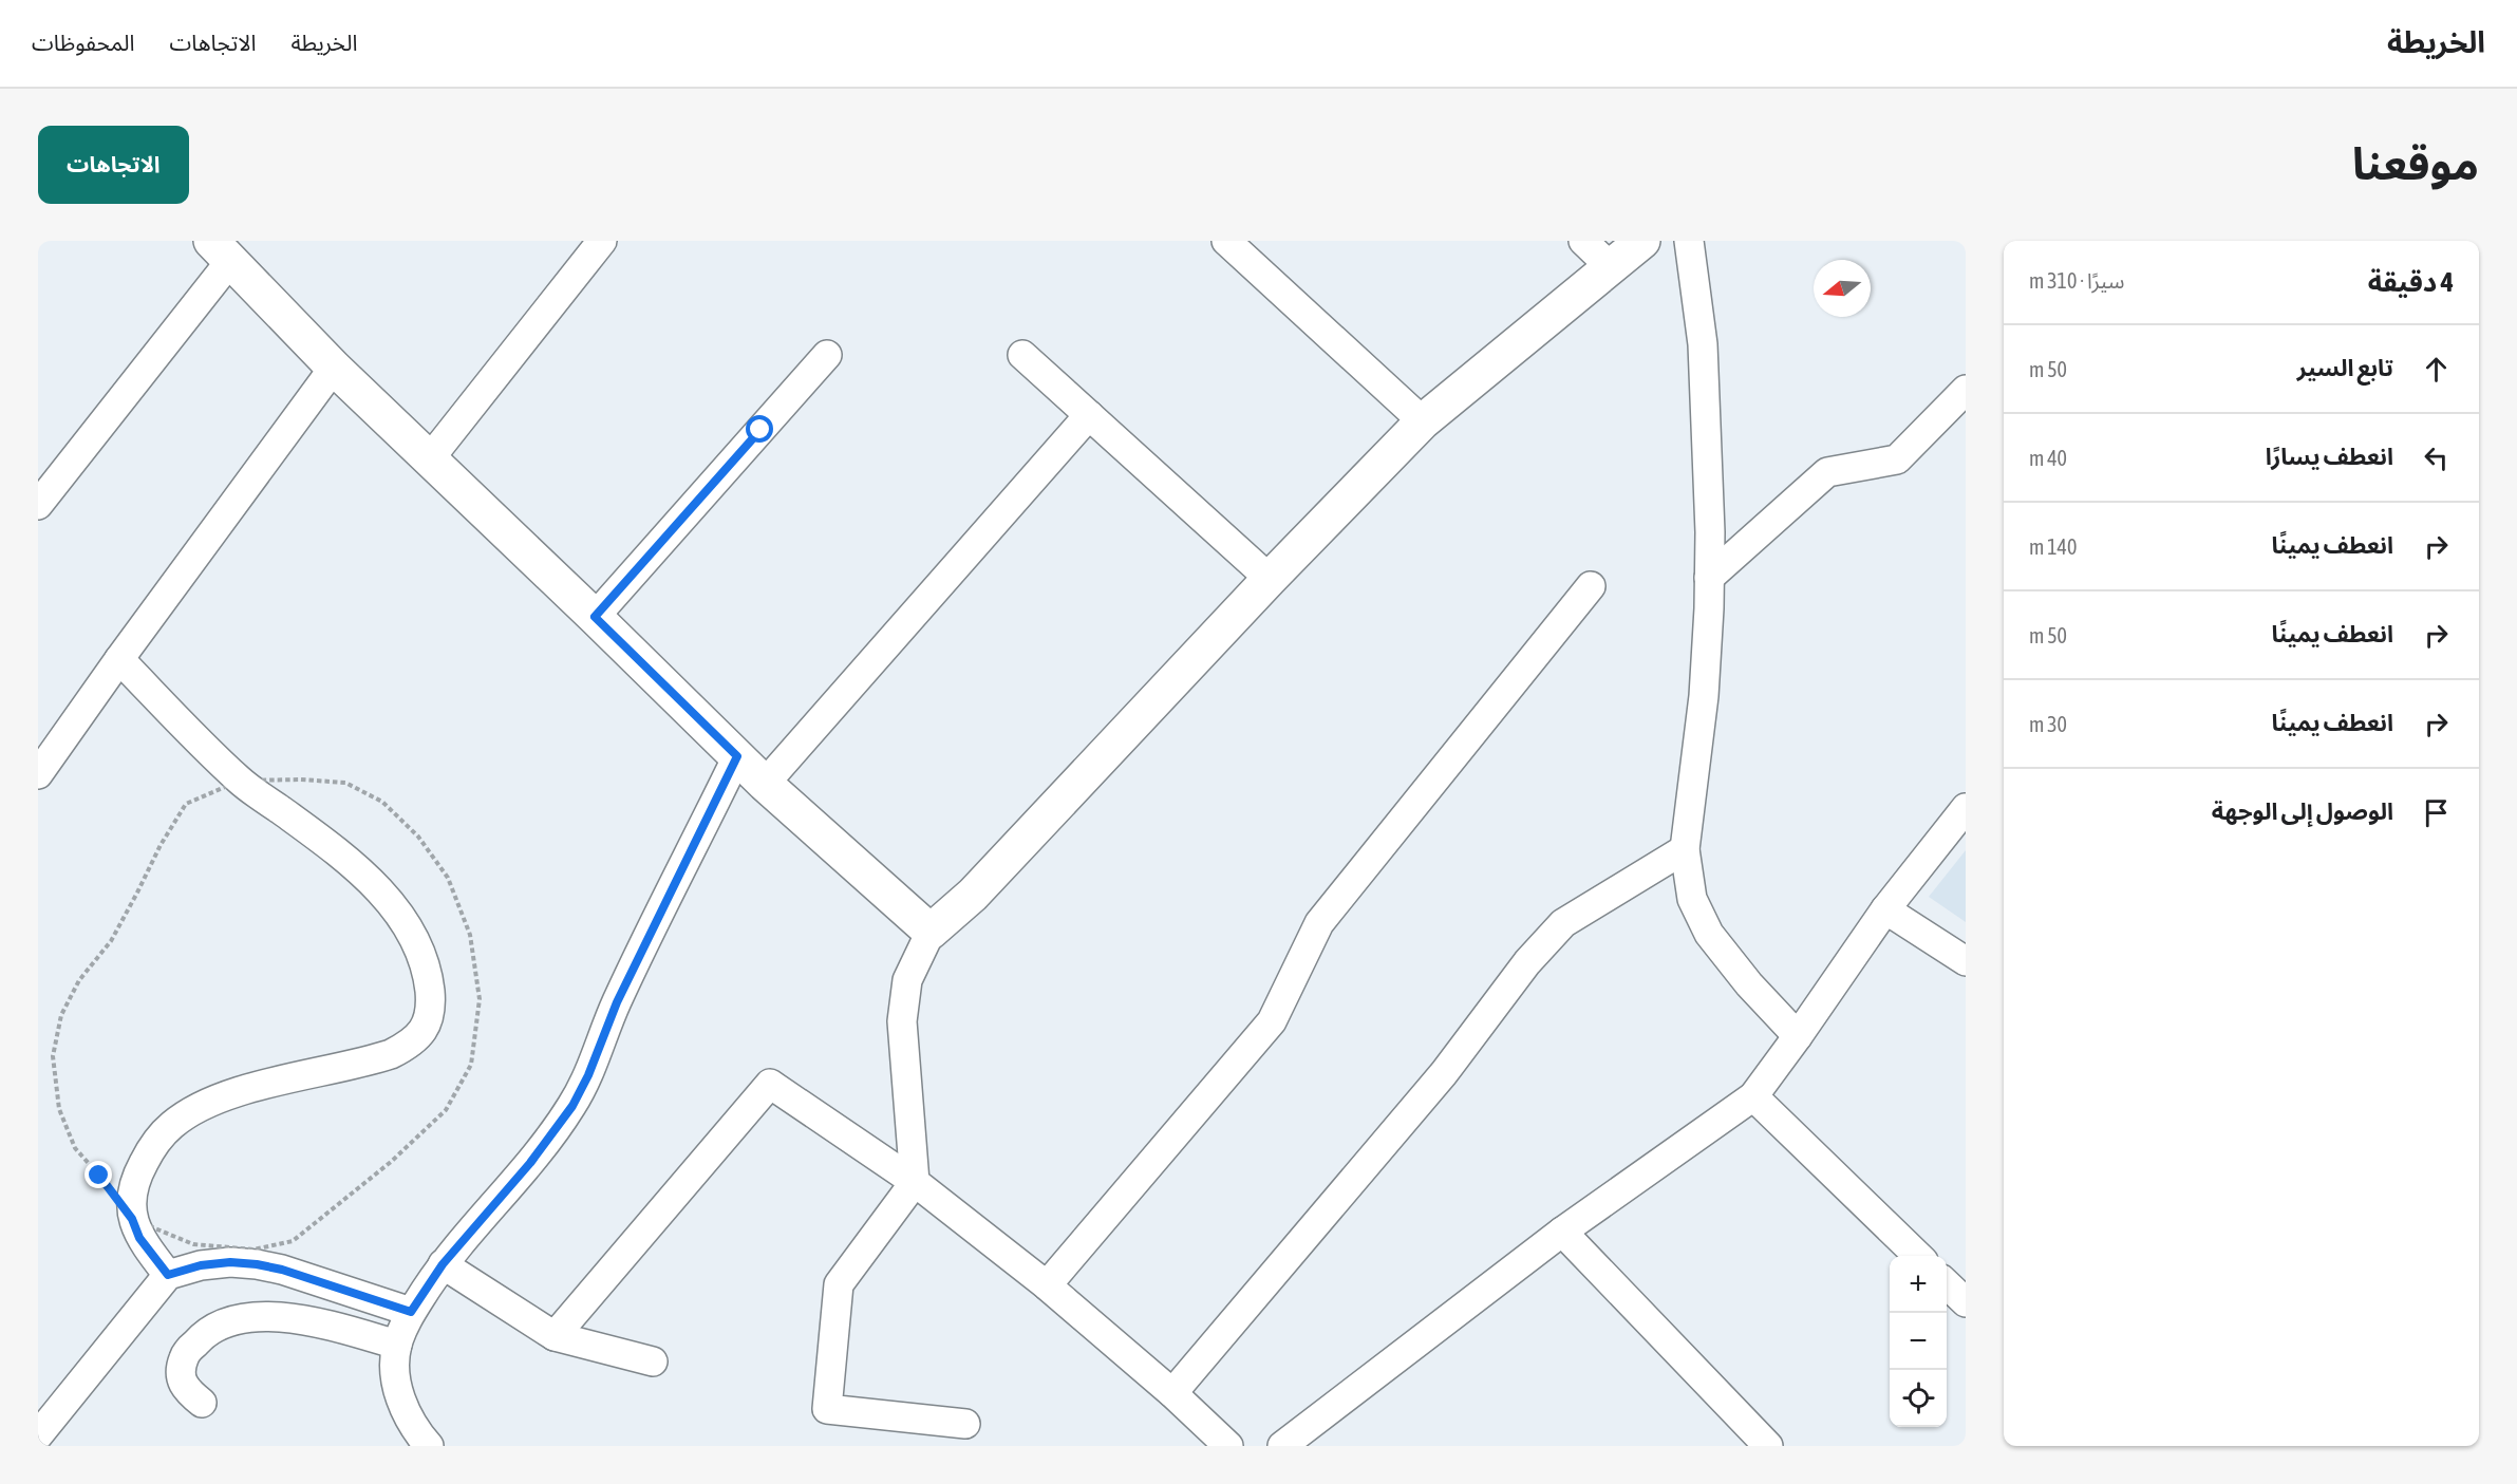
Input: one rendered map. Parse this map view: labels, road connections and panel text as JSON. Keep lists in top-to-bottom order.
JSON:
{
  "north": "left",
  "page": {
    "header": "الخريطة",
    "nav": ["الخريطة", "الاتجاهات", "المحفوظات"],
    "title": "موقعنا",
    "buttons": "الاتجاهات",
    "heading": ["4 دقيقة", "سيرًا · 310 m"],
    "list": [
      ["تابع السير", "50 m"],
      ["انعطف يسارًا", "40 m"],
      ["انعطف يمينًا", "140 m"],
      ["انعطف يمينًا", "50 m"],
      ["انعطف يمينًا", "30 m"],
      "الوصول إلى الوجهة"
    ],
    "map_buttons": ["+", "−"]
  }
}
